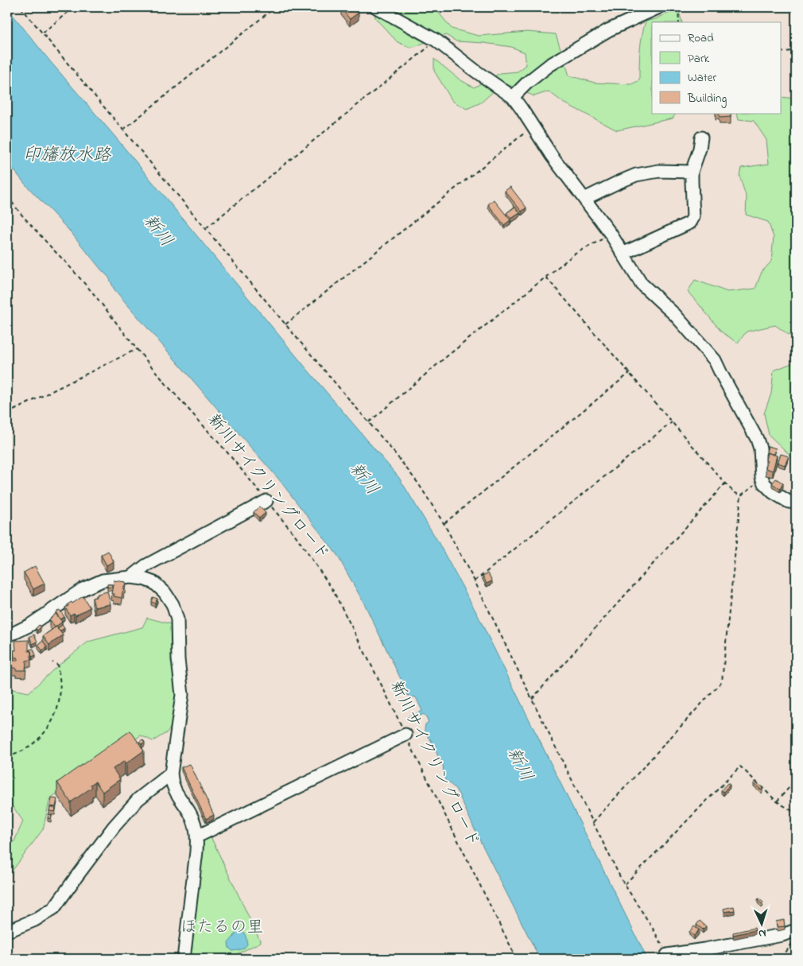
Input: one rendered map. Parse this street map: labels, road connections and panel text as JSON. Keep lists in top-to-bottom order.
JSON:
{
  "streets": {
    "path": ["新川サイクリングロード"]
  },
  "water": ["印旛放水路", "新川"],
  "parks": ["ほたるの里"],
  "legend": [
    "Road",
    "Park",
    "Water",
    "Building"
  ],
  "north": "bottom"
}
